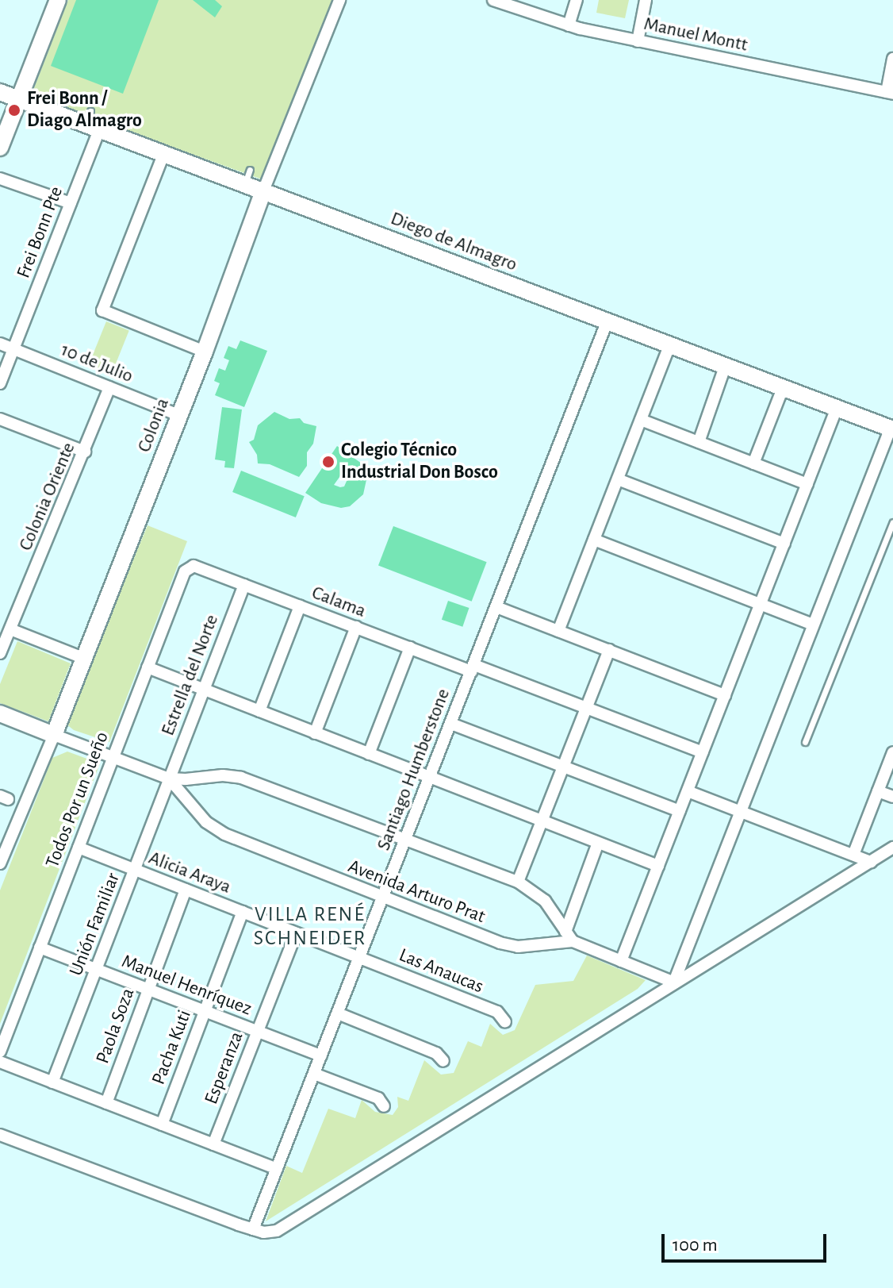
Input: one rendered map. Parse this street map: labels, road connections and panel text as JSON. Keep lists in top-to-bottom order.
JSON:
{
  "streets": {
    "street": [
      "Manuel Montt",
      "Frei Bonn Pte",
      "Diego de Almagro",
      "10 de Julio",
      "Colonia",
      "Colonia Oriente",
      "Calama",
      "Estrella del Norte",
      "Santiago Humberstone",
      "Todos Por un Sueño",
      "Alicia Araya",
      "Avenida Arturo Prat",
      "Unión Familiar",
      "Las Anaucas",
      "Manuel Henríquez",
      "Paola Soza",
      "Pacha Kuti",
      "Esperanza"
    ]
  },
  "crossings": [
    ["Frei Bonn Pte", "Diego de Almagro"],
    ["Frei Bonn Pte", "10 de Julio"],
    ["Diego de Almagro", "Colonia"],
    ["Diego de Almagro", "Santiago Humberstone"],
    ["10 de Julio", "Colonia"],
    ["10 de Julio", "Colonia Oriente"],
    ["Colonia", "Avenida Arturo Prat"],
    ["Calama", "Estrella del Norte"],
    ["Calama", "Santiago Humberstone"],
    ["Calama", "Todos Por un Sueño"],
    ["Estrella del Norte", "Avenida Arturo Prat"],
    ["Estrella del Norte", "Unión Familiar"],
    ["Santiago Humberstone", "Alicia Araya"],
    ["Santiago Humberstone", "Avenida Arturo Prat"],
    ["Santiago Humberstone", "Las Anaucas"],
    ["Santiago Humberstone", "Manuel Henríquez"],
    ["Todos Por un Sueño", "Alicia Araya"],
    ["Todos Por un Sueño", "Avenida Arturo Prat"],
    ["Todos Por un Sueño", "Manuel Henríquez"],
    ["Alicia Araya", "Unión Familiar"],
    ["Alicia Araya", "Las Anaucas"],
    ["Alicia Araya", "Paola Soza"],
    ["Alicia Araya", "Pacha Kuti"],
    ["Alicia Araya", "Esperanza"],
    ["Avenida Arturo Prat", "Unión Familiar"],
    ["Unión Familiar", "Manuel Henríquez"],
    ["Manuel Henríquez", "Paola Soza"],
    ["Manuel Henríquez", "Pacha Kuti"],
    ["Manuel Henríquez", "Esperanza"]
  ],
  "districts": ["VILLA RENÉ SCHNEIDER"],
  "places": ["Frei Bonn / Diago Almagro", "Colegio Técnico Industrial Don Bosco"],
  "scale_bar": "100 m"
}
